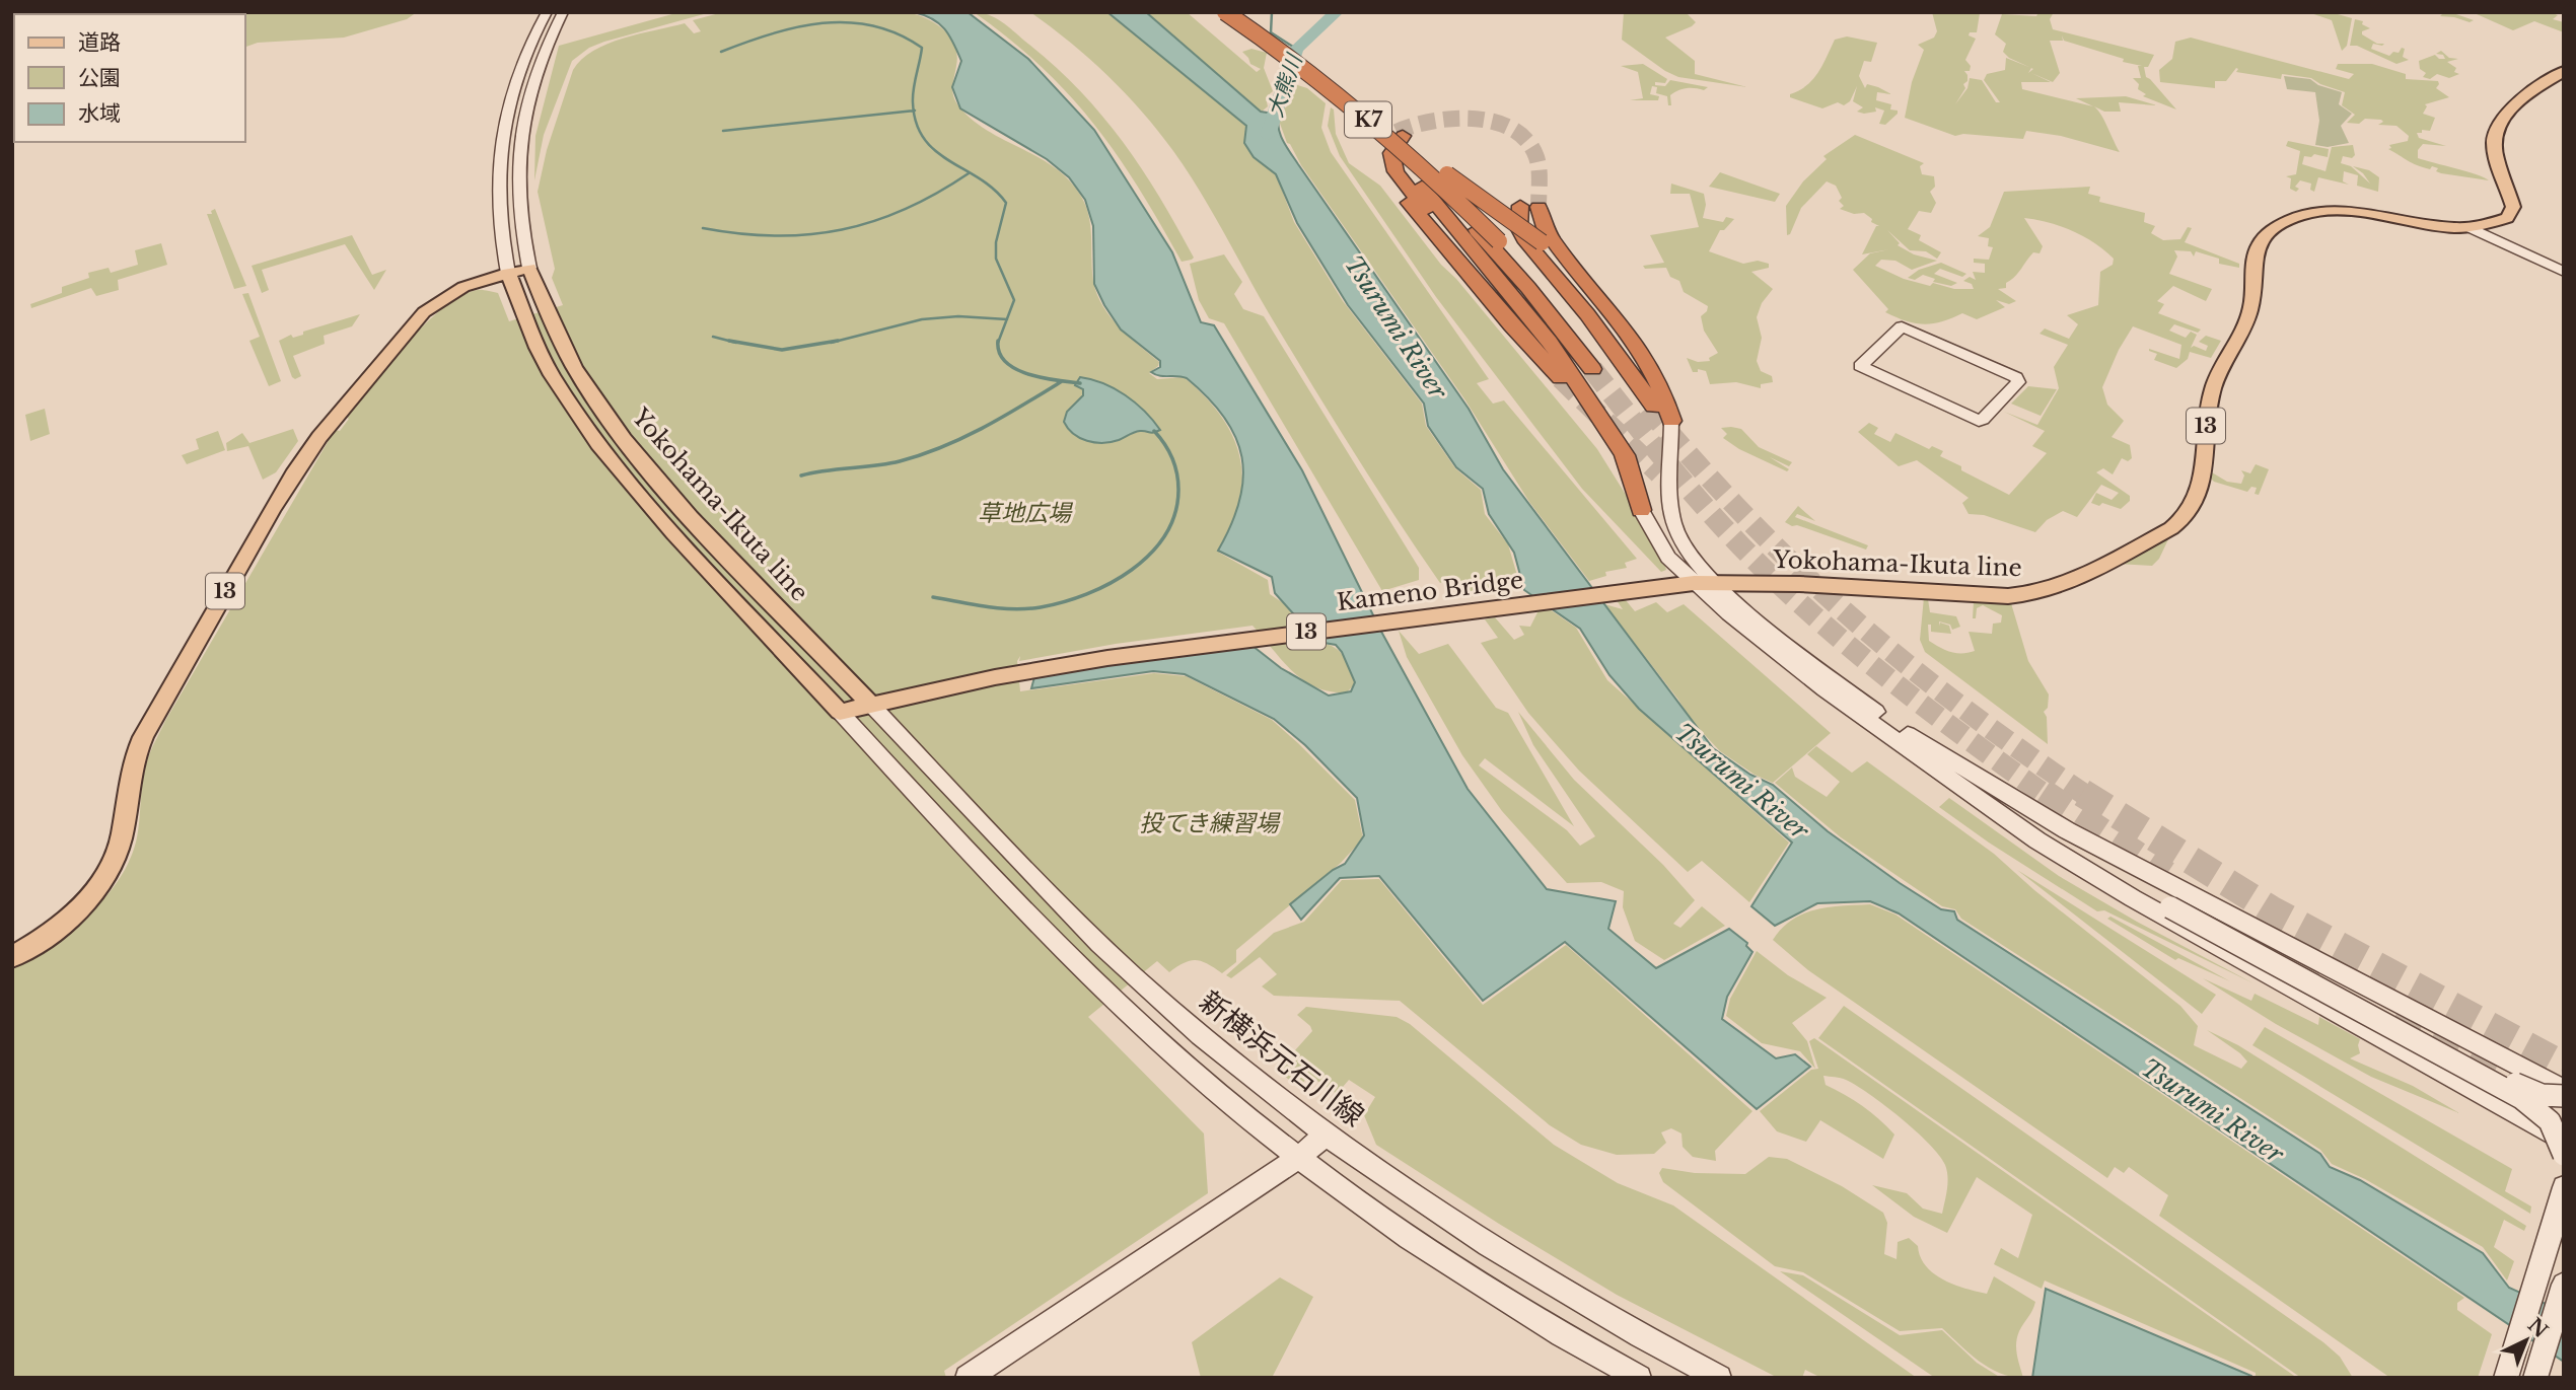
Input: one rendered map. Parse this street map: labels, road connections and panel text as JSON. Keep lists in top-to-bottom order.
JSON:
{
  "streets": {
    "highway": ["K7"],
    "main road": ["13", "Yokohama-Ikuta line", "Kameno Bridge"],
    "street": ["新横浜元石川線"]
  },
  "crossings": [
    ["13", "Yokohama-Ikuta line"],
    ["13", "Kameno Bridge"],
    ["13", "新横浜元石川線"],
    ["Yokohama-Ikuta line", "Kameno Bridge"],
    ["Yokohama-Ikuta line", "新横浜元石川線"],
    ["Kameno Bridge", "新横浜元石川線"]
  ],
  "water": ["大熊川", "Tsurumi River"],
  "parks": ["草地広場", "投てき練習場"],
  "legend": ["道路", "公園", "水域"],
  "north": "top right"
}
